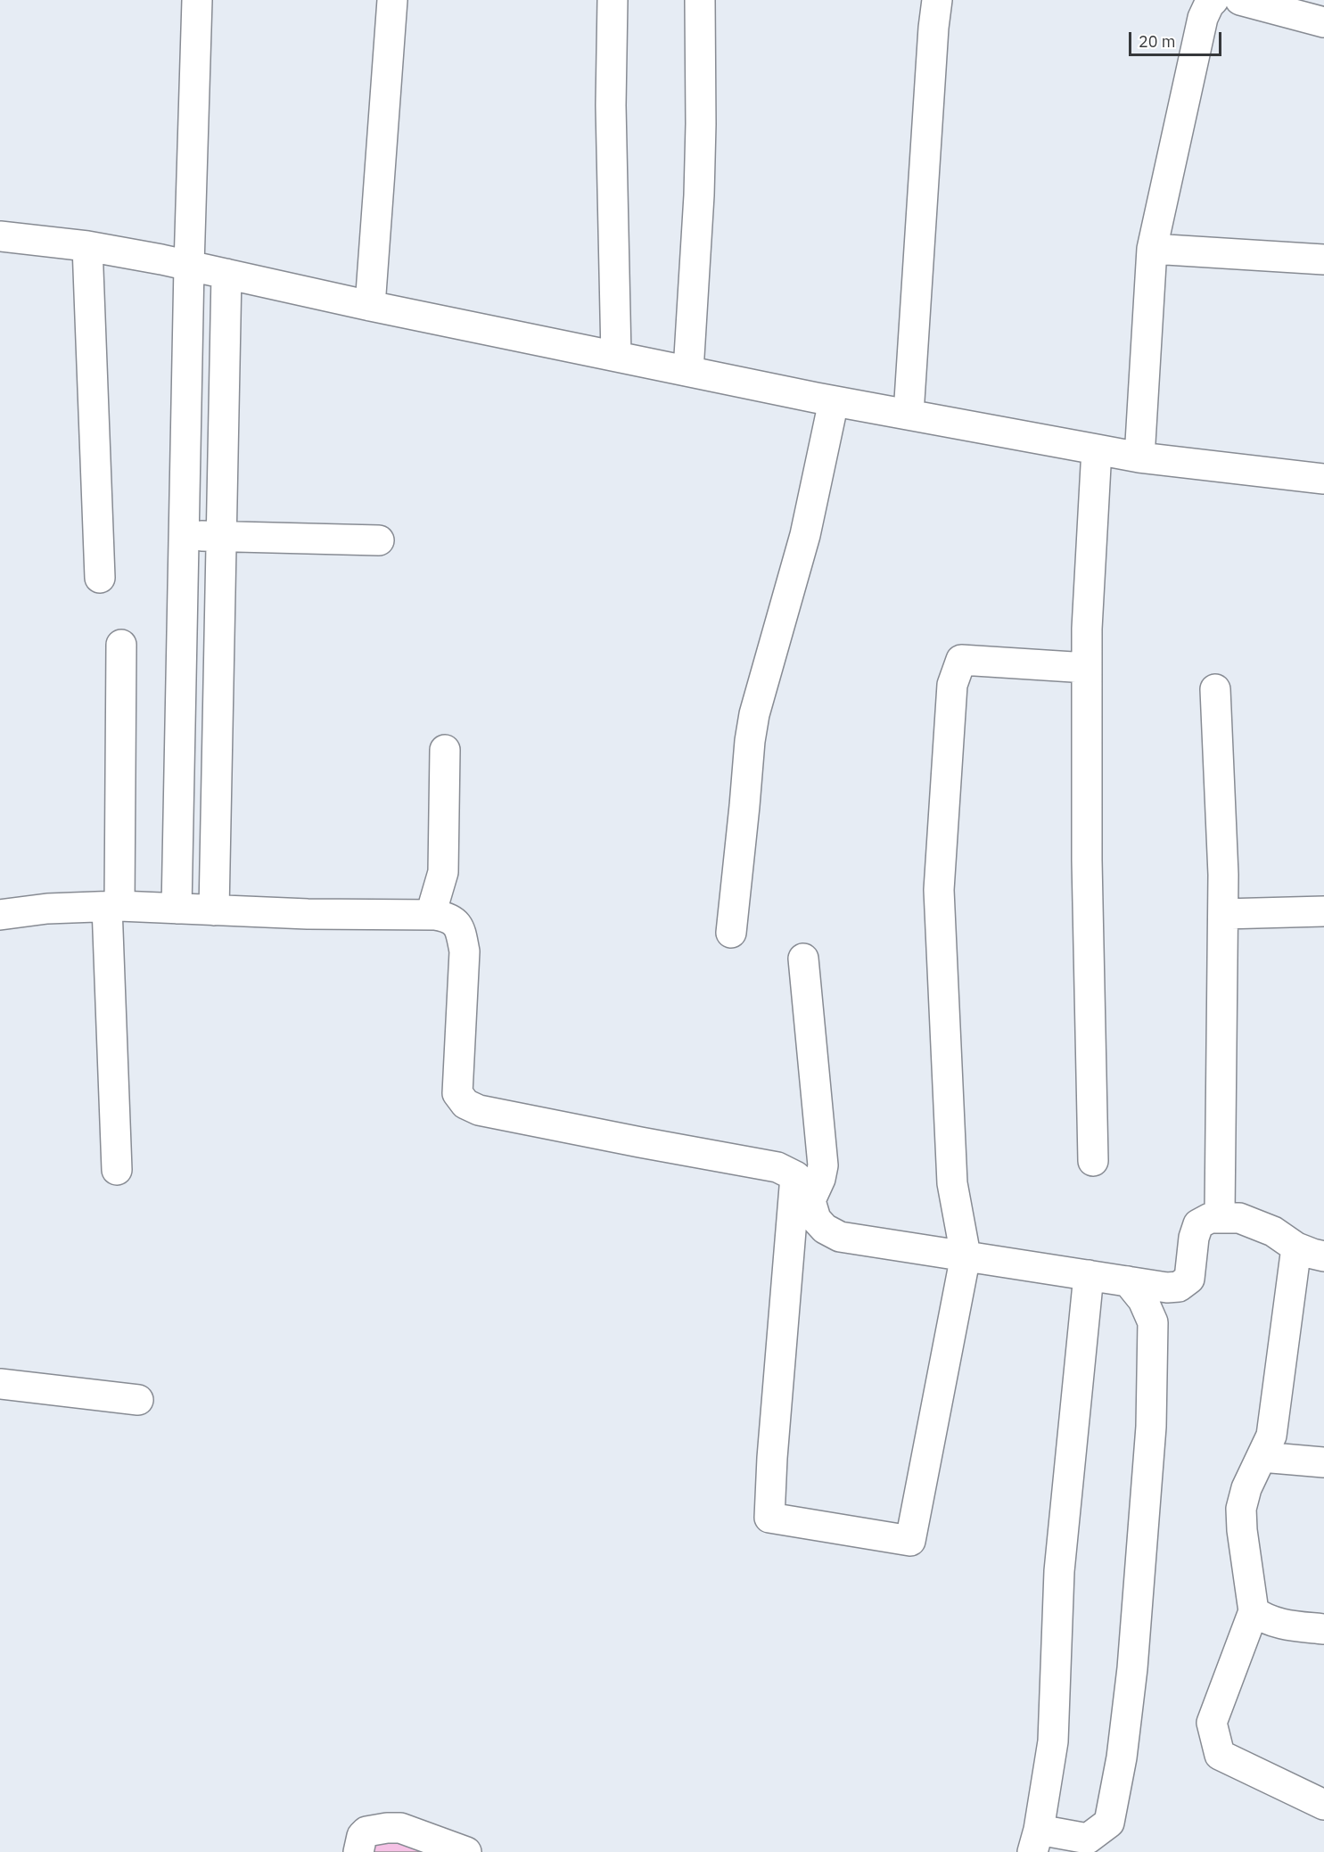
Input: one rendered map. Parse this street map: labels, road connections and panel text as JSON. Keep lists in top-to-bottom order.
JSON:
{
  "scale_bar": "20 m"
}
